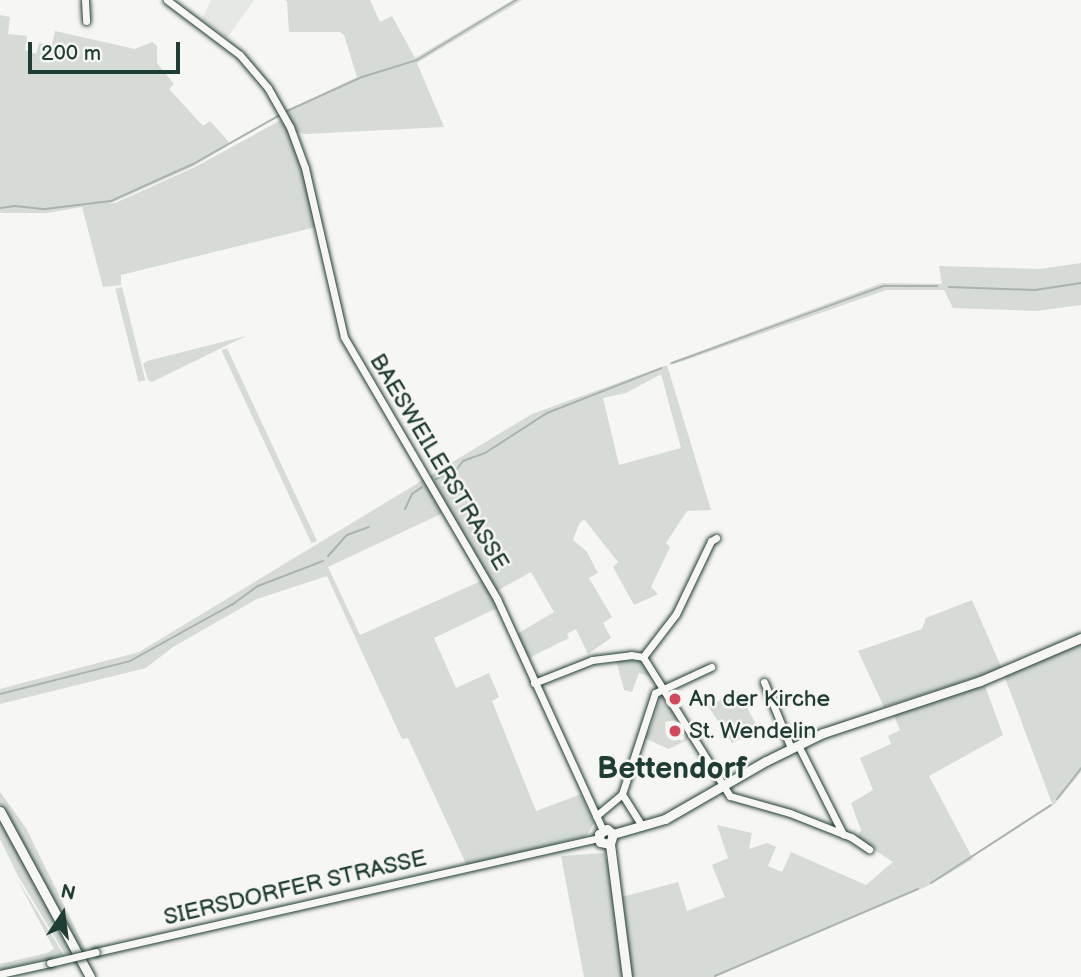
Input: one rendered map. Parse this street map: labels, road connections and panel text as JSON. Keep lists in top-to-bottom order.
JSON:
{
  "streets": {
    "street": ["BAESWEILERSTRASSE", "SIERSDORFER STRASSE"]
  },
  "crossings": [
    ["BAESWEILERSTRASSE", "SIERSDORFER STRASSE"]
  ],
  "districts": ["Bettendorf"],
  "places": ["An der Kirche", "St. Wendelin"],
  "scale_bar": "200 m",
  "north": "top"
}
